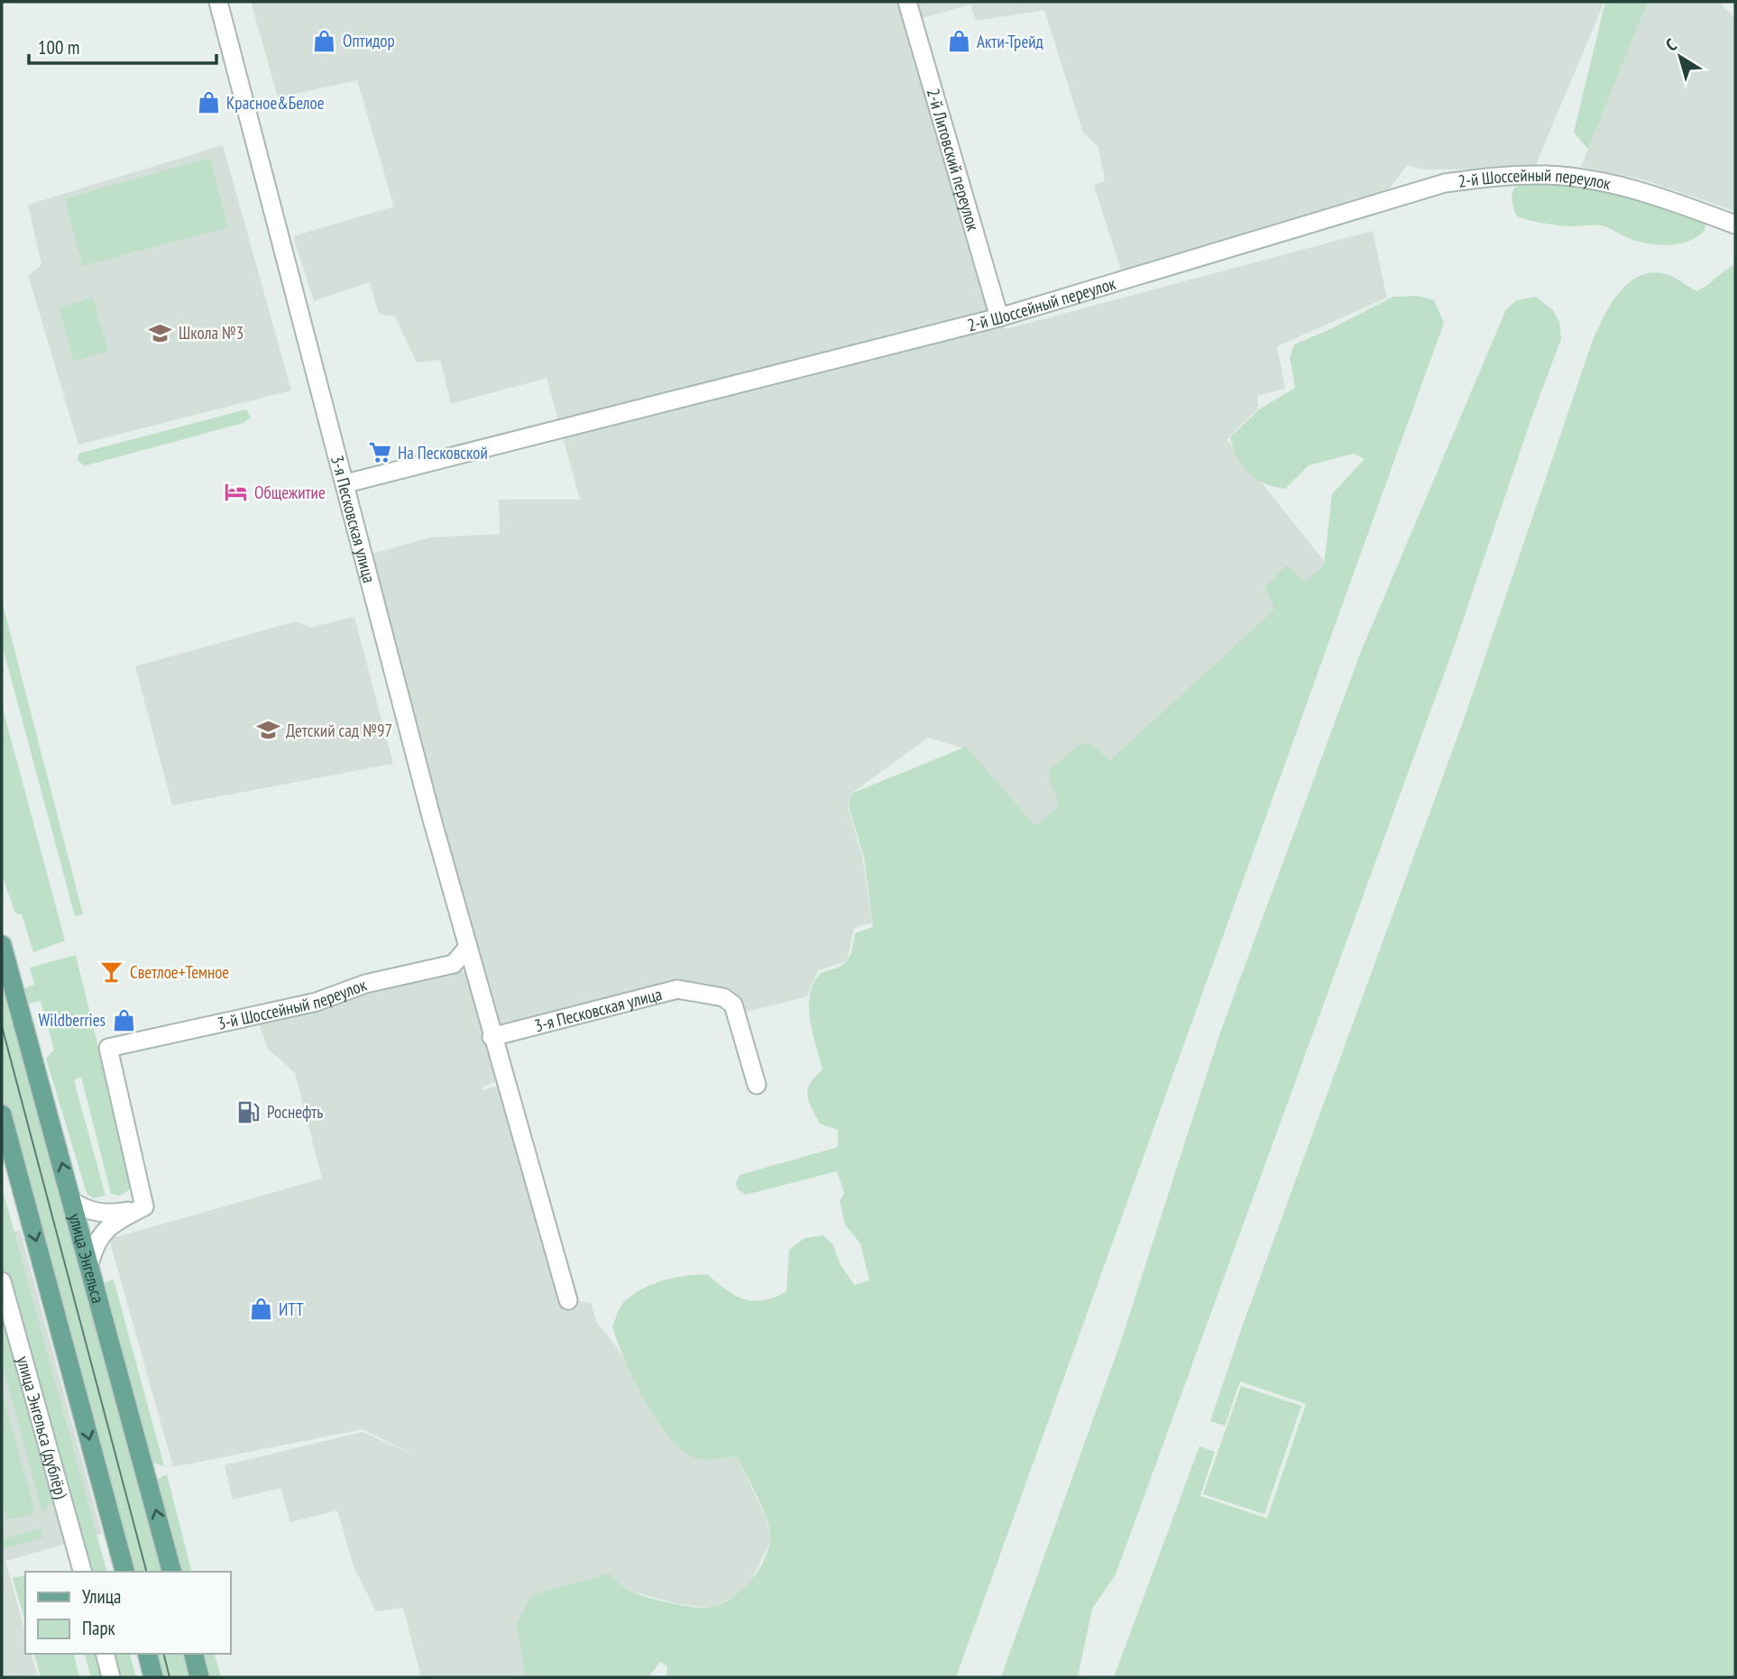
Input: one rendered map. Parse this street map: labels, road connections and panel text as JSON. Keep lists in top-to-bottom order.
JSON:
{
  "streets": {
    "main road": ["улица Энгельса"],
    "street": [
      "2-й Литовский переулок",
      "2-й Шоссейный переулок",
      "3-я Песковская улица",
      "3-й Шоссейный переулок",
      "улица Энгельса (дублёр)"
    ]
  },
  "crossings": [
    ["2-й Литовский переулок", "2-й Шоссейный переулок"],
    ["2-й Шоссейный переулок", "3-я Песковская улица"],
    ["3-я Песковская улица", "3-й Шоссейный переулок"]
  ],
  "places": {
    "shop": [
      "Оптидор",
      "Акти-Трейд",
      "Красное&Белое",
      "Wildberries",
      "ИТТ"
    ],
    "school or university": ["Школа №3", "Детский сад №97"],
    "supermarket": ["На Песковской"],
    "hotel": ["Общежитие"],
    "bar": ["Светлое+Темное"],
    "fuel station": ["Роснефть"]
  },
  "legend": ["Улица", "Парк"],
  "scale_bar": "100 m",
  "north": "top left"
}
